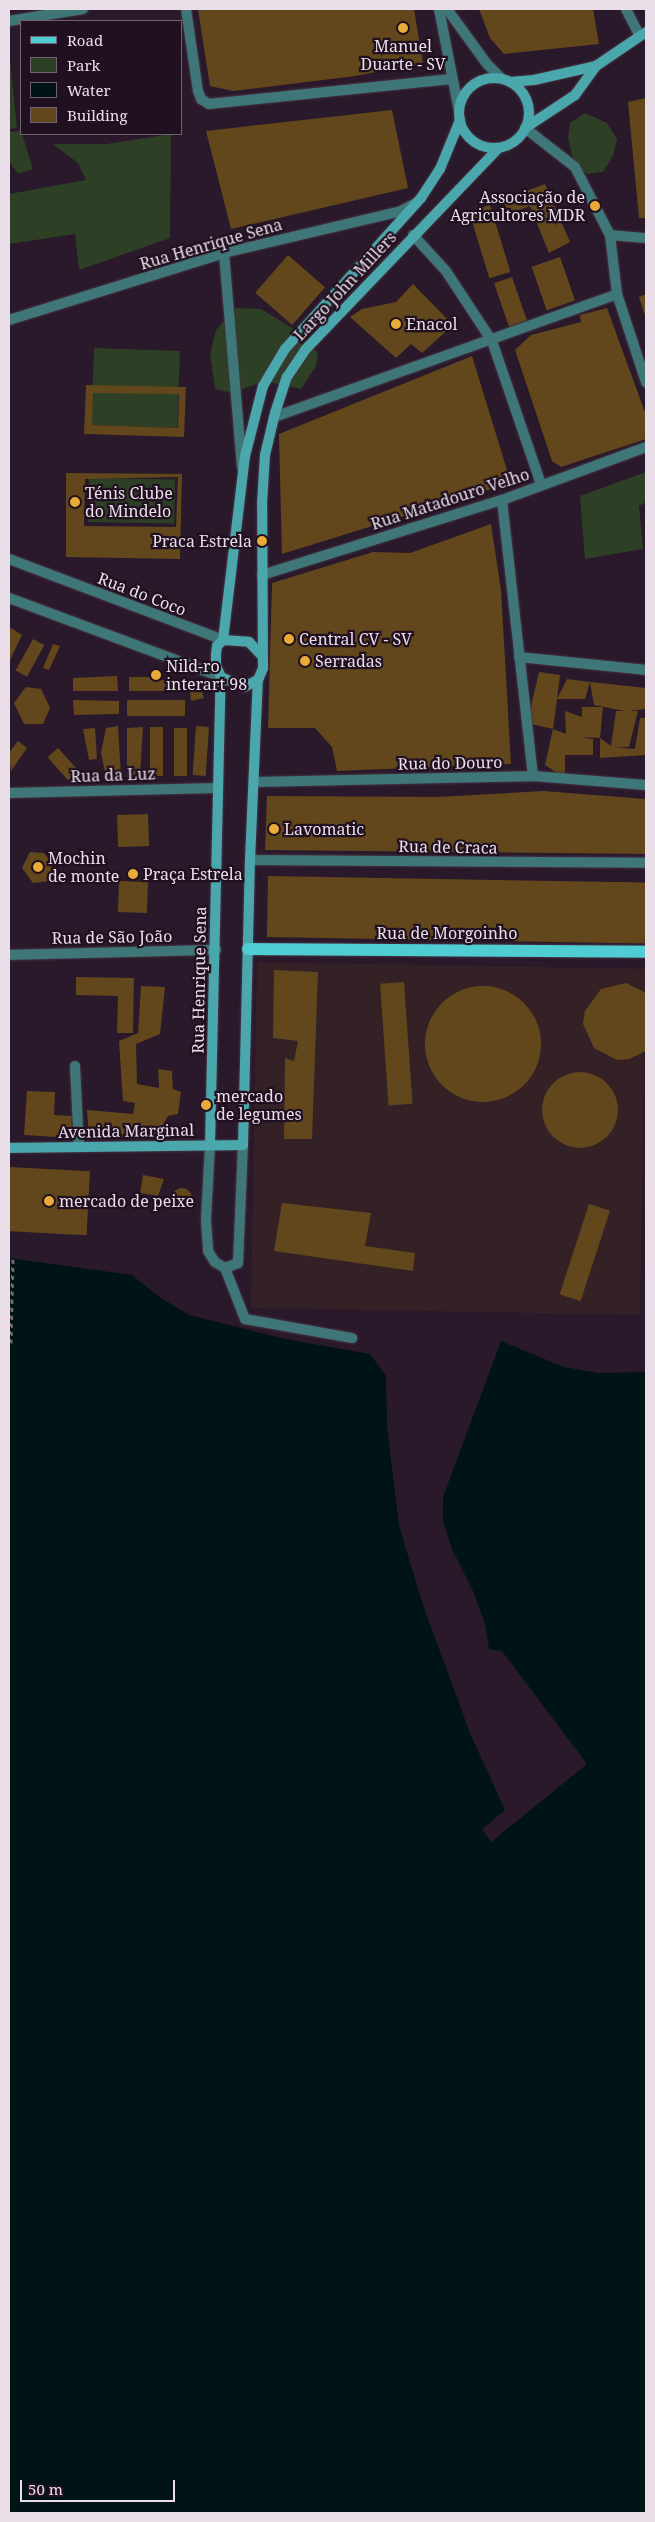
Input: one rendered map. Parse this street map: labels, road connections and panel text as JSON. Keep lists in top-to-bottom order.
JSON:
{
  "streets": {
    "main road": [
      "Rua Henrique Sena",
      "Largo John Millers",
      "Rua do Coco",
      "Rua de Morgoinho",
      "Avenida Marginal"
    ],
    "street": [
      "Rua Matadouro Velho",
      "Rua do Douro",
      "Rua da Luz",
      "Rua de Craca",
      "Rua de São João"
    ]
  },
  "crossings": [
    ["Rua Henrique Sena", "Largo John Millers"],
    ["Rua Henrique Sena", "Rua do Coco"],
    ["Rua Henrique Sena", "Rua da Luz"],
    ["Rua Henrique Sena", "Rua de São João"],
    ["Rua Henrique Sena", "Avenida Marginal"],
    ["Largo John Millers", "Rua Matadouro Velho"],
    ["Largo John Millers", "Rua do Coco"]
  ],
  "places": [
    "Manuel Duarte - SV",
    "Associação de Agricultores MDR",
    "Enacol",
    "Ténis Clube do Mindelo",
    "Praca Estrela",
    "Central CV - SV",
    "Serradas",
    "Nild-ro interart 98",
    "Lavomatic",
    "Mochin de monte",
    "Praça Estrela",
    "mercado de legumes",
    "mercado de peixe"
  ],
  "legend": [
    "Road",
    "Park",
    "Water",
    "Building"
  ],
  "scale_bar": "50 m"
}
